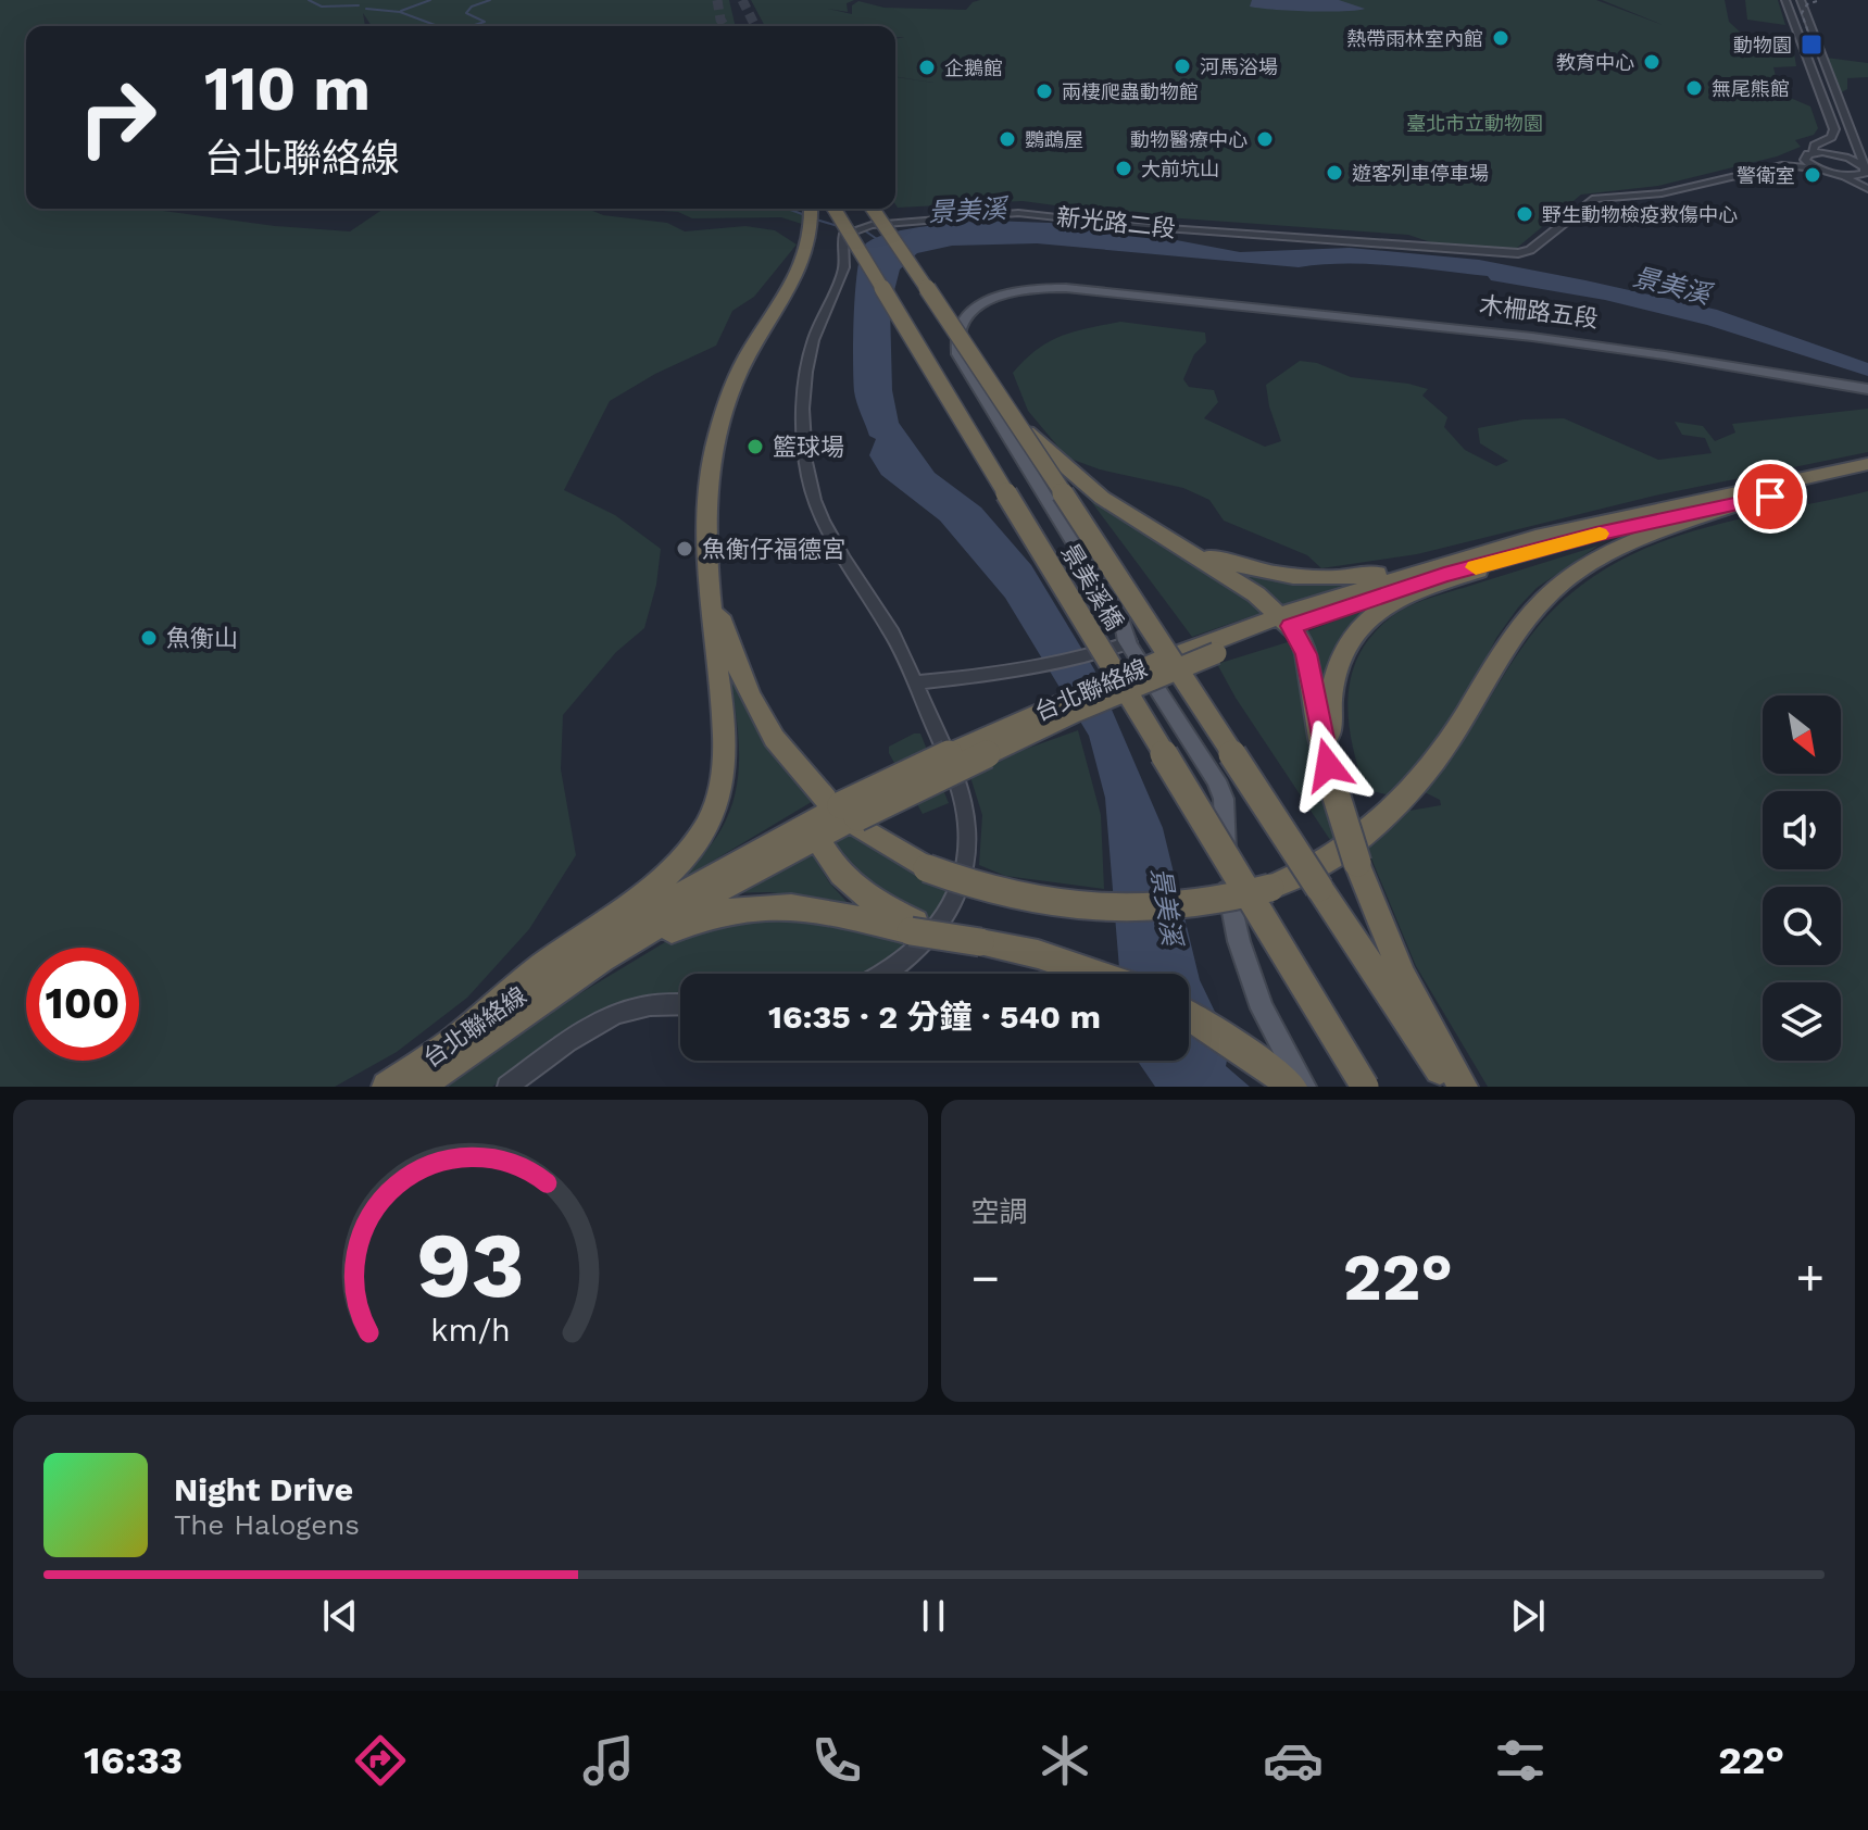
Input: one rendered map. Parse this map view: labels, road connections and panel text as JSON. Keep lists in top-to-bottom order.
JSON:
{
  "streets": {
    "highway": ["景美溪橋", "台北聯絡線"],
    "main road": ["木柵路五段"],
    "street": ["新光路二段"]
  },
  "water": ["景美溪"],
  "parks": ["臺北市立動物園"],
  "places": {
    "other": [
      "熱帶雨林室內館",
      "教育中心",
      "河馬浴場",
      "企鵝館",
      "無尾熊館",
      "兩棲爬蟲動物館",
      "鸚鵡屋",
      "動物醫療中心",
      "大前坑山",
      "遊客列車停車場",
      "警衛室",
      "野生動物檢疫救傷中心",
      "籃球場",
      "魚衡仔福德宮",
      "魚衡山"
    ],
    "transit": ["動物園"]
  },
  "north": "bottom right",
  "page": {
    "turn": ["110 m", "台北聯絡線"],
    "limit": "100",
    "trip": "16:35 · 2 分鐘 · 540 m",
    "tile": "空調",
    "heat": ["−", "22°", "+"],
    "song": ["Night Drive", "The Halogens"],
    "tabs": ["16:33", "22°"],
    "gauge": ["93", "km/h"]
  }
}
